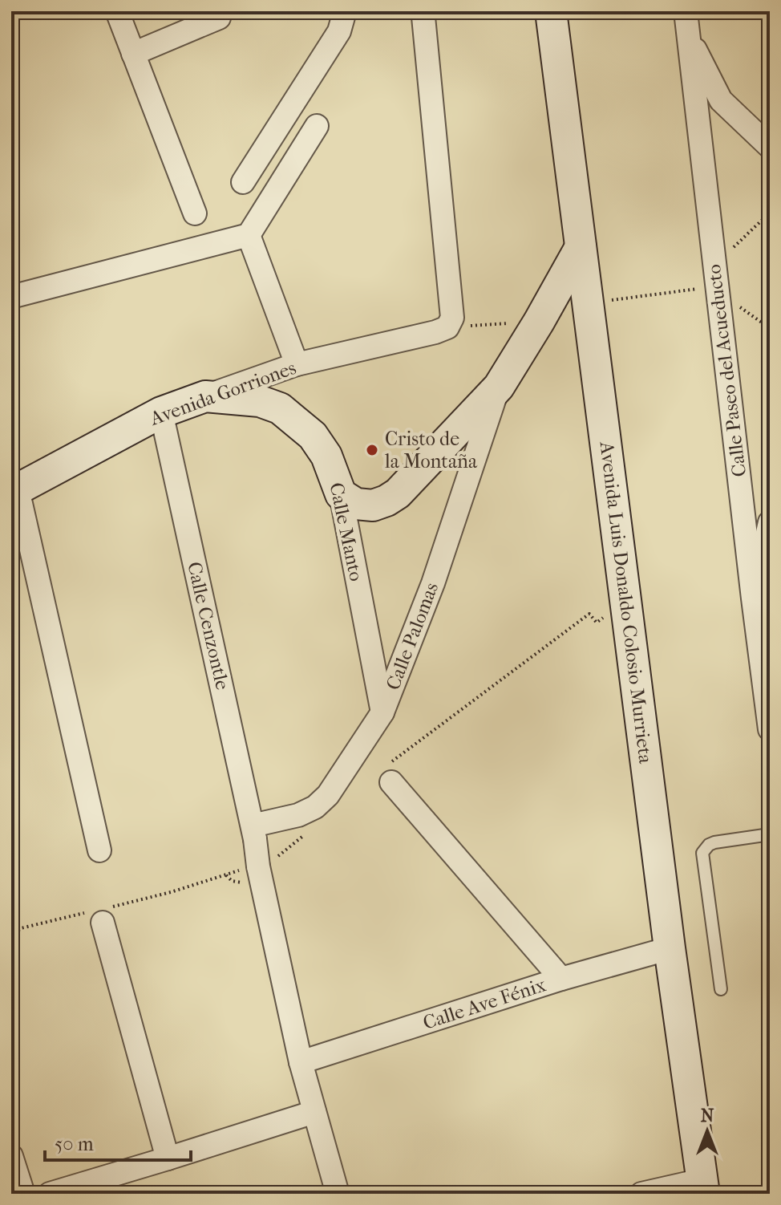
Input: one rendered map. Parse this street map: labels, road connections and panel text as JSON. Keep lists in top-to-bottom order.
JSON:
{
  "streets": {
    "street": [
      "Calle Paseo del Acueducto",
      "Avenida Gorriones",
      "Calle Manto",
      "Avenida Luis Donaldo Colosio Murrieta",
      "Calle Cenzontle",
      "Calle Palomas",
      "Calle Ave Fénix"
    ]
  },
  "crossings": [
    ["Avenida Gorriones", "Calle Manto"],
    ["Avenida Gorriones", "Calle Cenzontle"],
    ["Calle Manto", "Calle Palomas"],
    ["Avenida Luis Donaldo Colosio Murrieta", "Calle Ave Fénix"],
    ["Calle Cenzontle", "Calle Palomas"],
    ["Calle Cenzontle", "Calle Ave Fénix"]
  ],
  "places": ["Cristo de la Montaña"],
  "scale_bar": "50 m",
  "north": "top"
}
